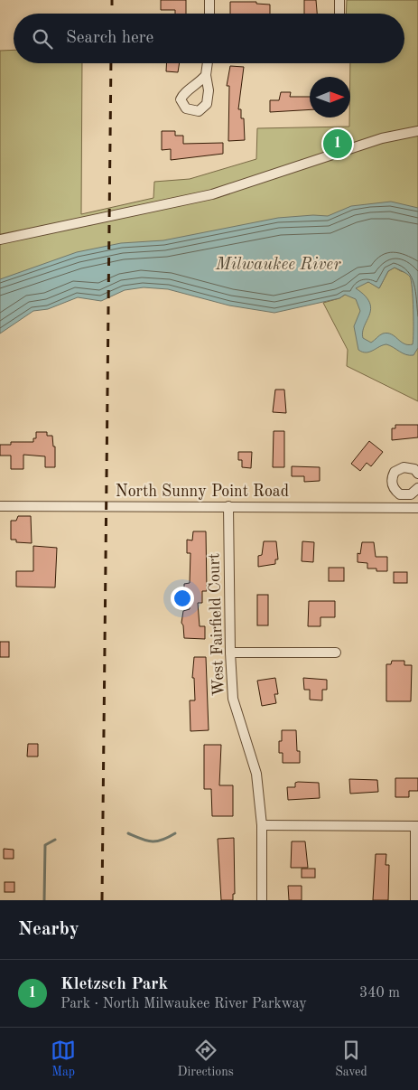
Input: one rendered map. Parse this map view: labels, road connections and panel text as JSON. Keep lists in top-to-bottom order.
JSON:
{
  "streets": {
    "street": ["North Sunny Point Road", "West Fairfield Court"]
  },
  "crossings": [
    ["North Sunny Point Road", "West Fairfield Court"]
  ],
  "water": ["Milwaukee River"],
  "north": "right",
  "page": {
    "search": "Search here",
    "pins": "1",
    "heading": "Nearby",
    "list": [
      {
        "mark": "1",
        "name": "Kletzsch Park",
        "note": "Park · North Milwaukee River Parkway",
        "value": "340 m"
      }
    ],
    "nav": ["Map", "Directions", "Saved"]
  }
}
